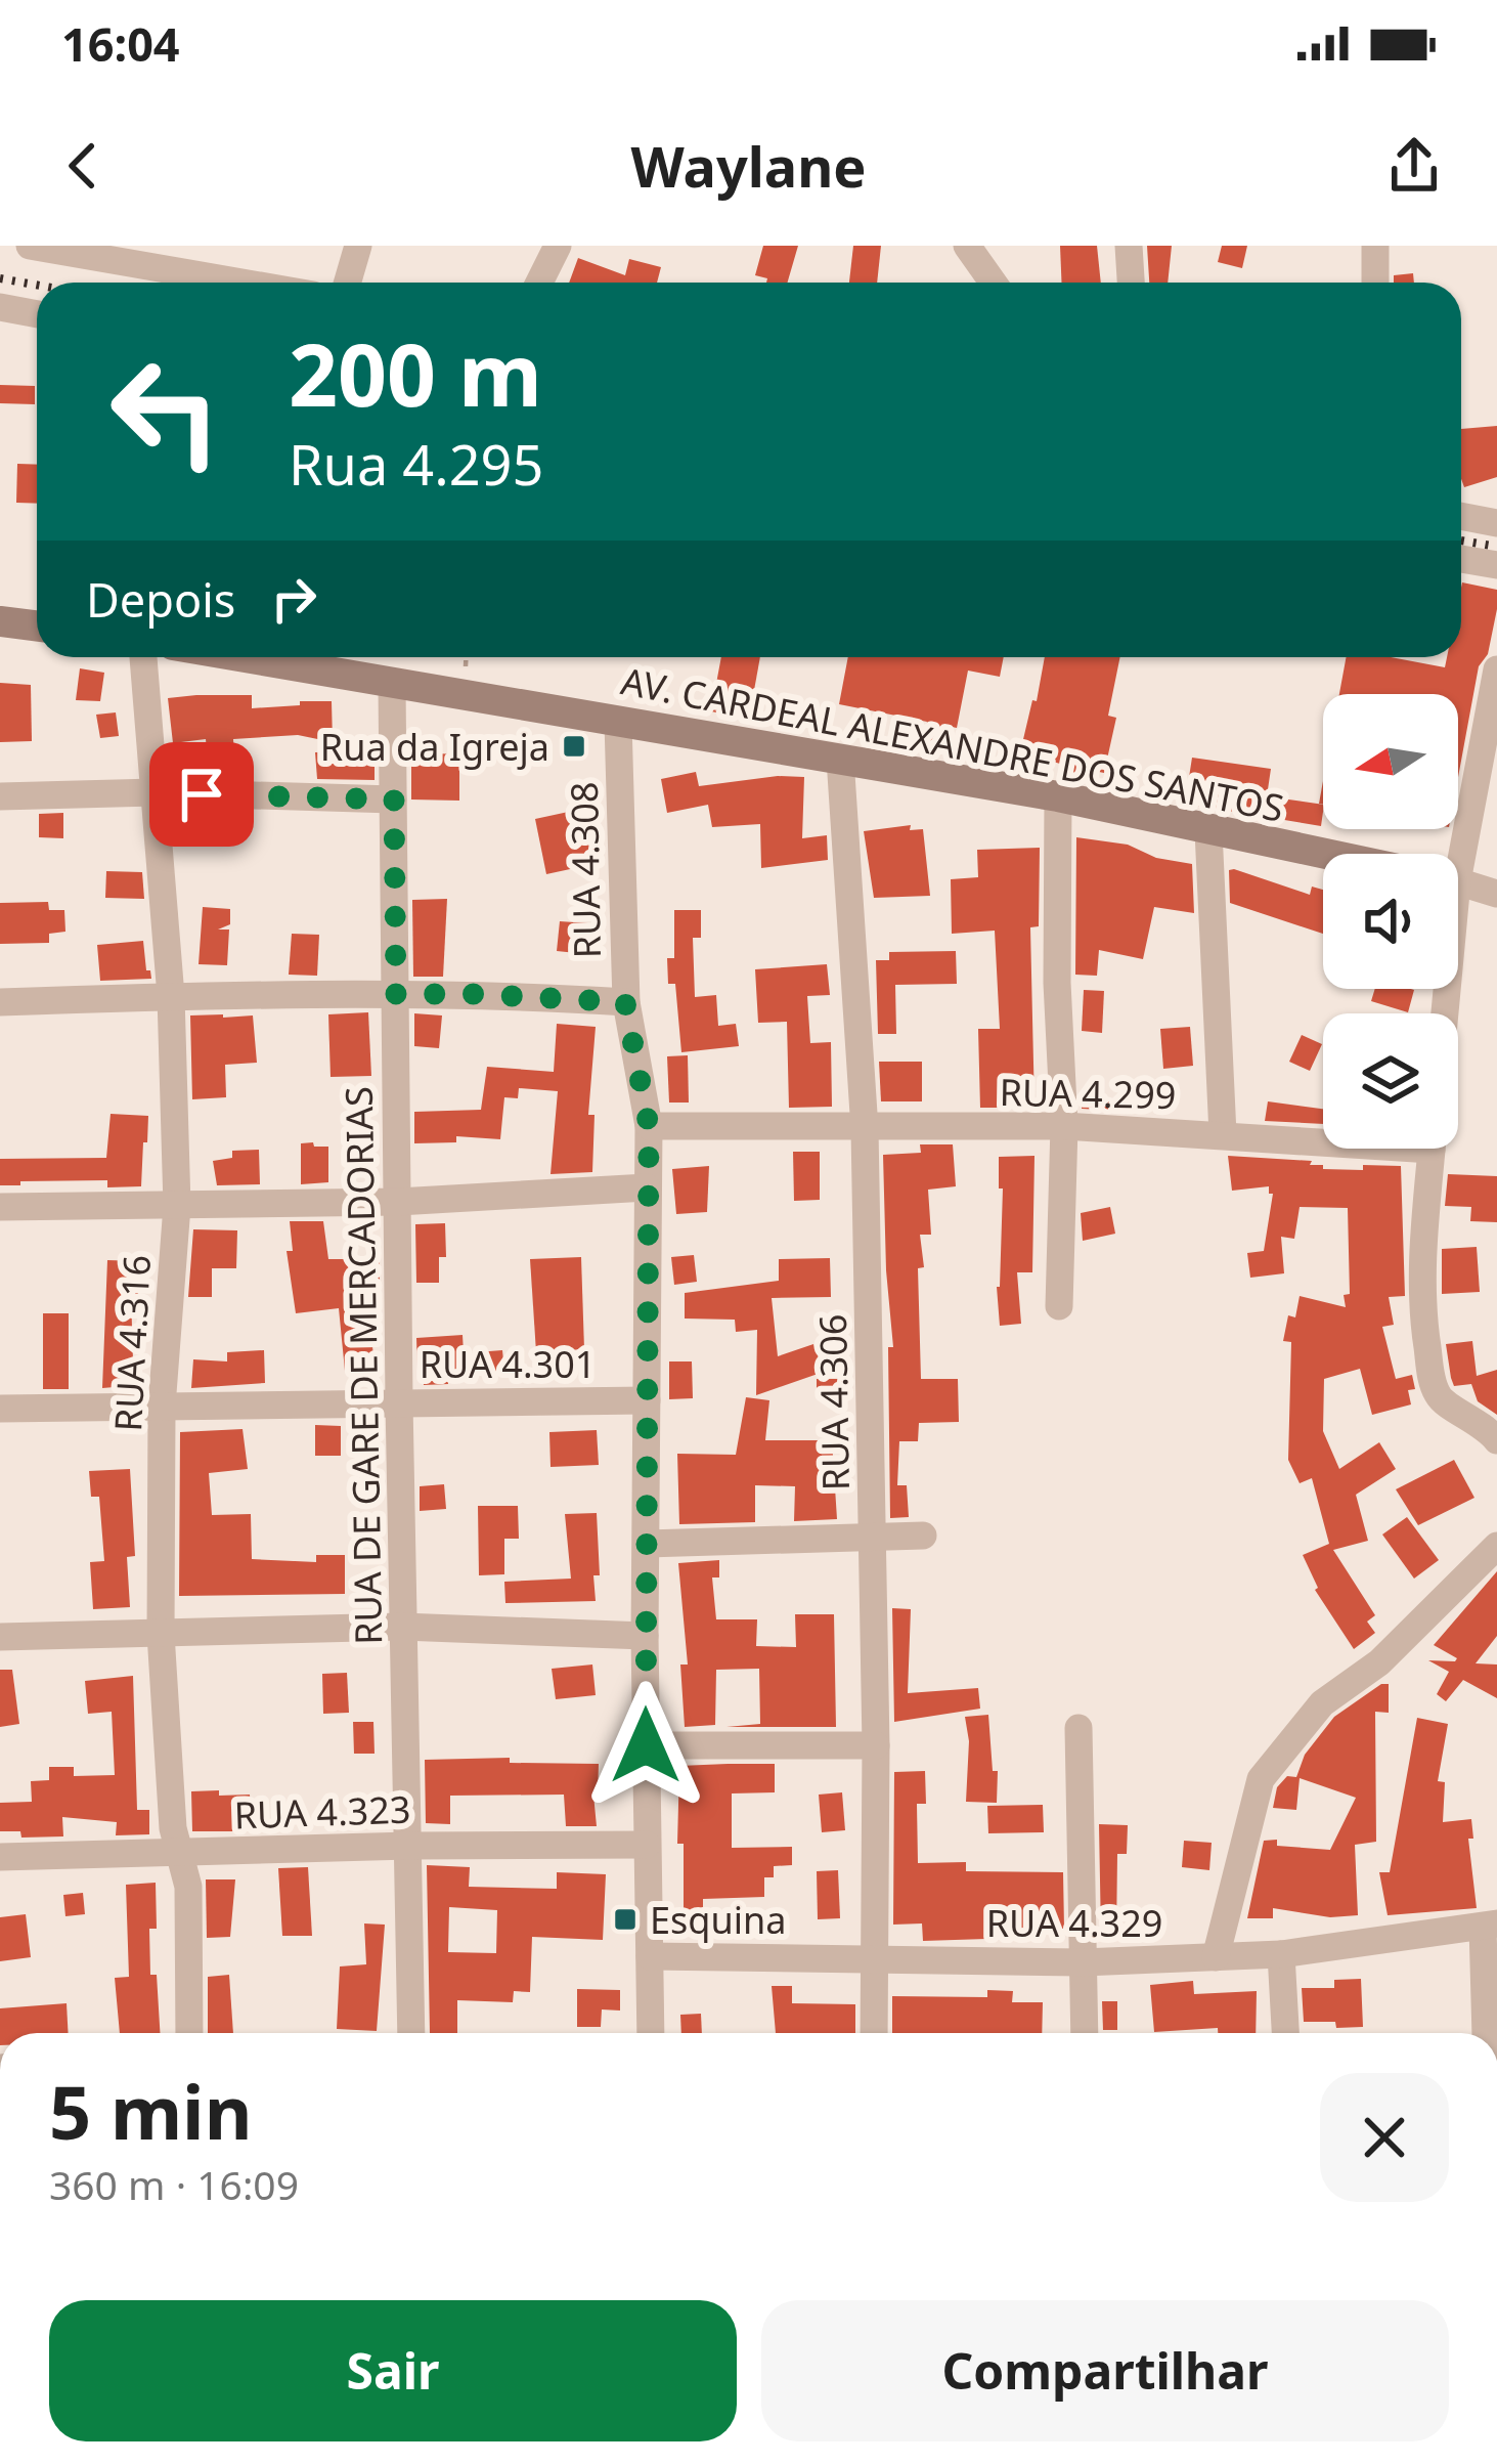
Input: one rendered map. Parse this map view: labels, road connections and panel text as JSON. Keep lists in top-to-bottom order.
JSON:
{
  "streets": {
    "street": [
      "AV. CARDEAL ALEXANDRE DOS SANTOS",
      "RUA 4.308",
      "RUA 4.299",
      "RUA 4.316",
      "RUA 4.301",
      "RUA DE GARE DE MERCADORIAS",
      "RUA 4.306",
      "RUA 4.323",
      "RUA 4.329"
    ]
  },
  "crossings": [
    ["AV. CARDEAL ALEXANDRE DOS SANTOS", "RUA 4.308"],
    ["AV. CARDEAL ALEXANDRE DOS SANTOS", "RUA 4.299"],
    ["AV. CARDEAL ALEXANDRE DOS SANTOS", "RUA DE GARE DE MERCADORIAS"],
    ["AV. CARDEAL ALEXANDRE DOS SANTOS", "RUA 4.306"],
    ["RUA 4.308", "RUA 4.299"],
    ["RUA 4.308", "RUA 4.301"],
    ["RUA 4.308", "RUA 4.323"],
    ["RUA 4.308", "RUA 4.329"],
    ["RUA 4.299", "RUA 4.306"],
    ["RUA 4.316", "RUA 4.301"],
    ["RUA 4.316", "RUA 4.323"],
    ["RUA 4.301", "RUA DE GARE DE MERCADORIAS"],
    ["RUA DE GARE DE MERCADORIAS", "RUA 4.323"],
    ["RUA 4.306", "RUA 4.329"]
  ],
  "places": {
    "transit": ["Rua da Igreja", "Esquina"]
  },
  "north": "left",
  "page": {
    "status": "16:04",
    "header": "Waylane",
    "turn": ["200 m", "Rua 4.295"],
    "then": "Depois",
    "heading": ["5 min", "360 m · 16:09"],
    "buttons": ["Sair", "Compartilhar"]
  }
}
